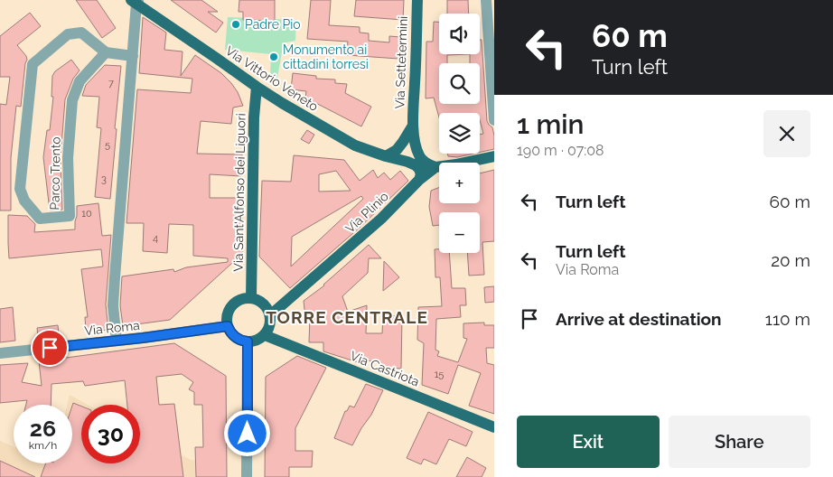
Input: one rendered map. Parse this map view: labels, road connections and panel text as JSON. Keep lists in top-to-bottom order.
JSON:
{
  "streets": {
    "main road": [
      "Via Settetermini",
      "Via Vittorio Veneto",
      "Via Sant'Alfonso dei Liguori",
      "Via Plinio",
      "Via Castriota"
    ],
    "street": ["Parco Trento", "Via Roma"]
  },
  "crossings": [
    ["Via Settetermini", "Via Plinio"],
    ["Via Vittorio Veneto", "Via Sant'Alfonso dei Liguori"],
    ["Via Vittorio Veneto", "Via Plinio"],
    ["Via Sant'Alfonso dei Liguori", "Via Plinio"],
    ["Via Sant'Alfonso dei Liguori", "Via Roma"],
    ["Via Sant'Alfonso dei Liguori", "Via Castriota"],
    ["Via Plinio", "Via Roma"],
    ["Via Plinio", "Via Castriota"],
    ["Via Roma", "Via Castriota"]
  ],
  "districts": ["TORRE CENTRALE"],
  "places": ["Padre Pio", "Monumento ai cittadini torresi"],
  "house_numbers": [
    "7",
    "5",
    "3",
    "10",
    "4",
    "15"
  ],
  "page": {
    "turn": ["60 m", "Turn left"],
    "map_buttons": ["+", "−"],
    "heading": ["1 min", "190 m · 07:08"],
    "list": [
      {
        "name": "Turn left",
        "value": "60 m"
      },
      {
        "name": "Turn left",
        "note": "Via Roma",
        "value": "20 m"
      },
      {
        "name": "Arrive at destination",
        "value": "110 m"
      }
    ],
    "speed": "26 km/h",
    "limit": "30",
    "buttons": ["Exit", "Share"]
  }
}
